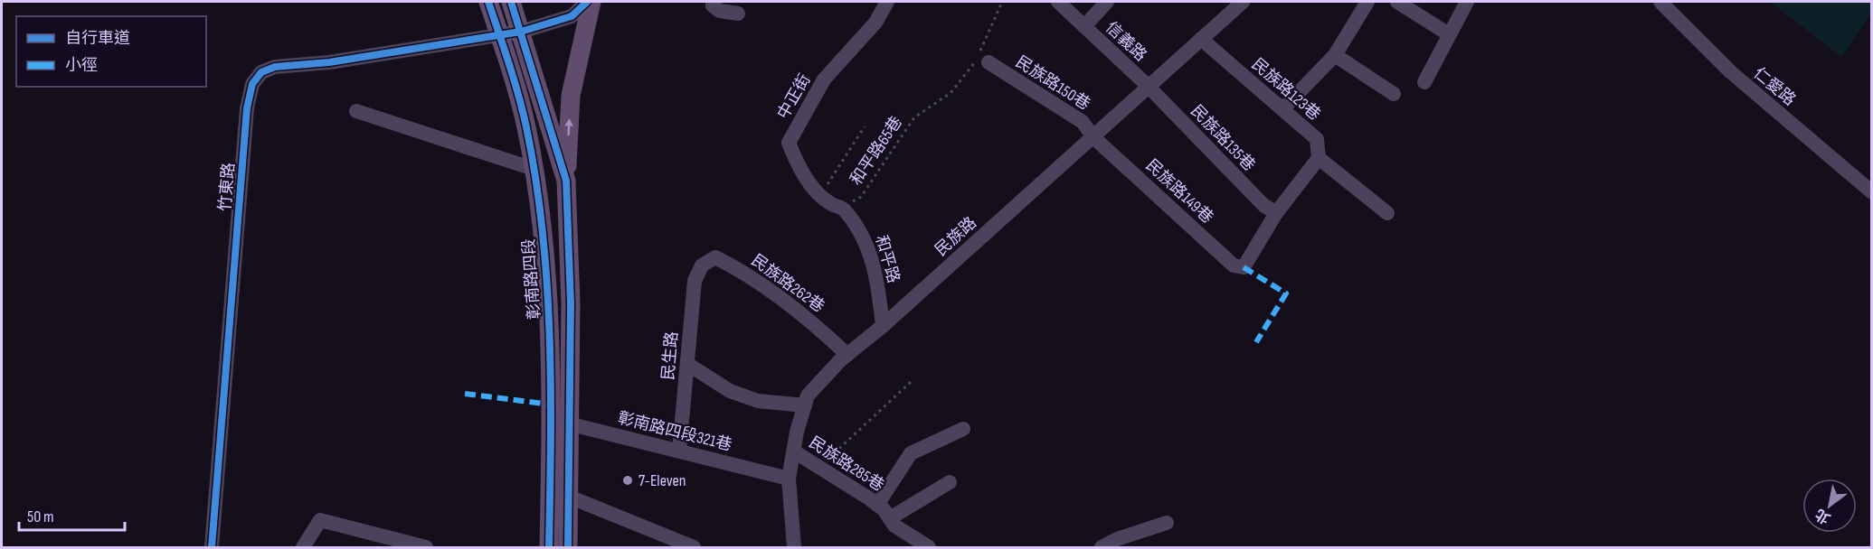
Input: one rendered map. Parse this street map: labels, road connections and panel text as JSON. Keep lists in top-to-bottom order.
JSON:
{
  "streets": {
    "main road": ["彰南路四段"],
    "street": [
      "信義路",
      "民族路150巷",
      "仁愛路",
      "民族路123巷",
      "中正街",
      "民族路135巷",
      "竹東路",
      "民族路149巷",
      "民族路",
      "和平路",
      "民族路262巷",
      "民生路",
      "彰南路四段321巷",
      "民族路285巷"
    ],
    "path": ["和平路65巷"]
  },
  "crossings": [
    ["信義路", "民族路135巷"],
    ["信義路", "民族路"],
    ["民族路150巷", "和平路65巷"],
    ["民族路150巷", "民族路149巷"],
    ["民族路150巷", "民族路"],
    ["民族路123巷", "民族路"],
    ["中正街", "和平路65巷"],
    ["中正街", "和平路"],
    ["民族路135巷", "民族路149巷"],
    ["民族路135巷", "民族路"],
    ["和平路65巷", "和平路"],
    ["竹東路", "彰南路四段"],
    ["民族路149巷", "民族路"],
    ["民族路", "和平路"],
    ["民族路", "民族路262巷"],
    ["民族路", "彰南路四段321巷"],
    ["民族路", "民族路285巷"],
    ["彰南路四段", "彰南路四段321巷"],
    ["民族路262巷", "民生路"],
    ["民生路", "彰南路四段321巷"]
  ],
  "places": ["7-Eleven"],
  "legend": ["自行車道", "小徑"],
  "scale_bar": "50 m",
  "north": "bottom left"
}
